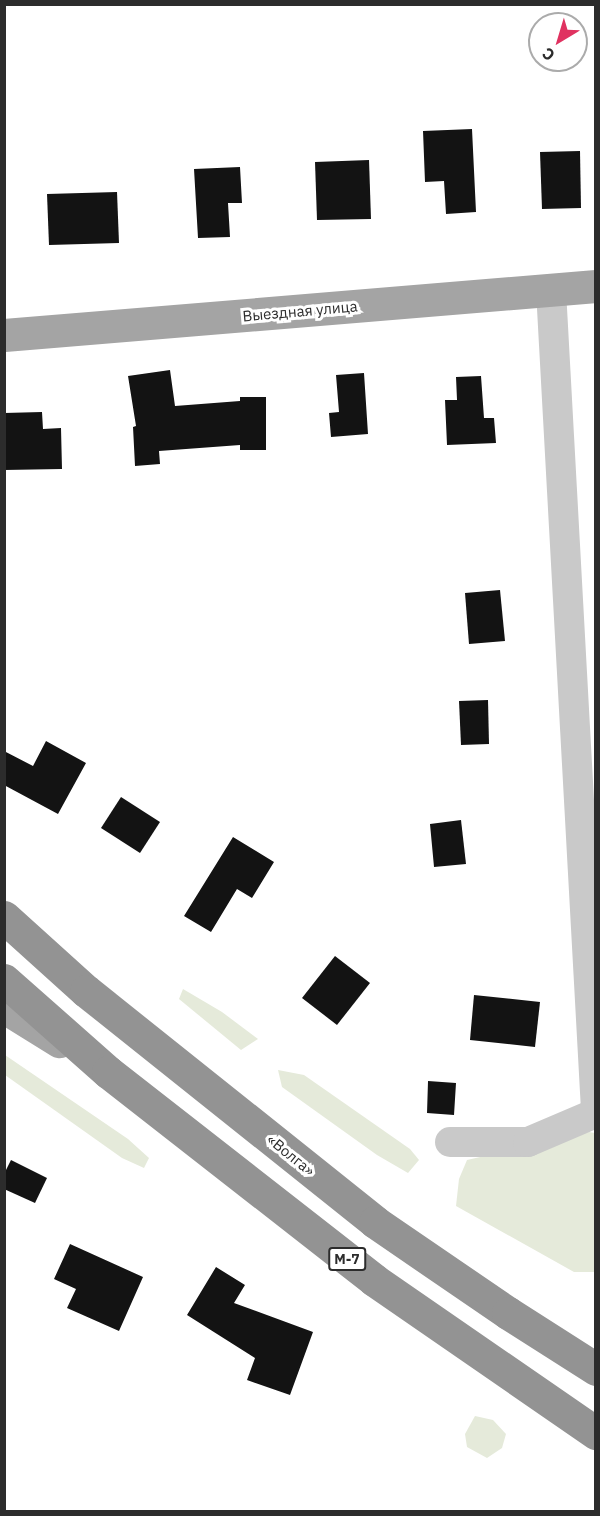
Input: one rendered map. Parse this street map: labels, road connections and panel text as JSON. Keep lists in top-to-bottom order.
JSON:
{
  "streets": {
    "highway": ["«Волга»", "М-7"],
    "main road": ["Выездная улица"]
  },
  "north": "bottom left"
}
